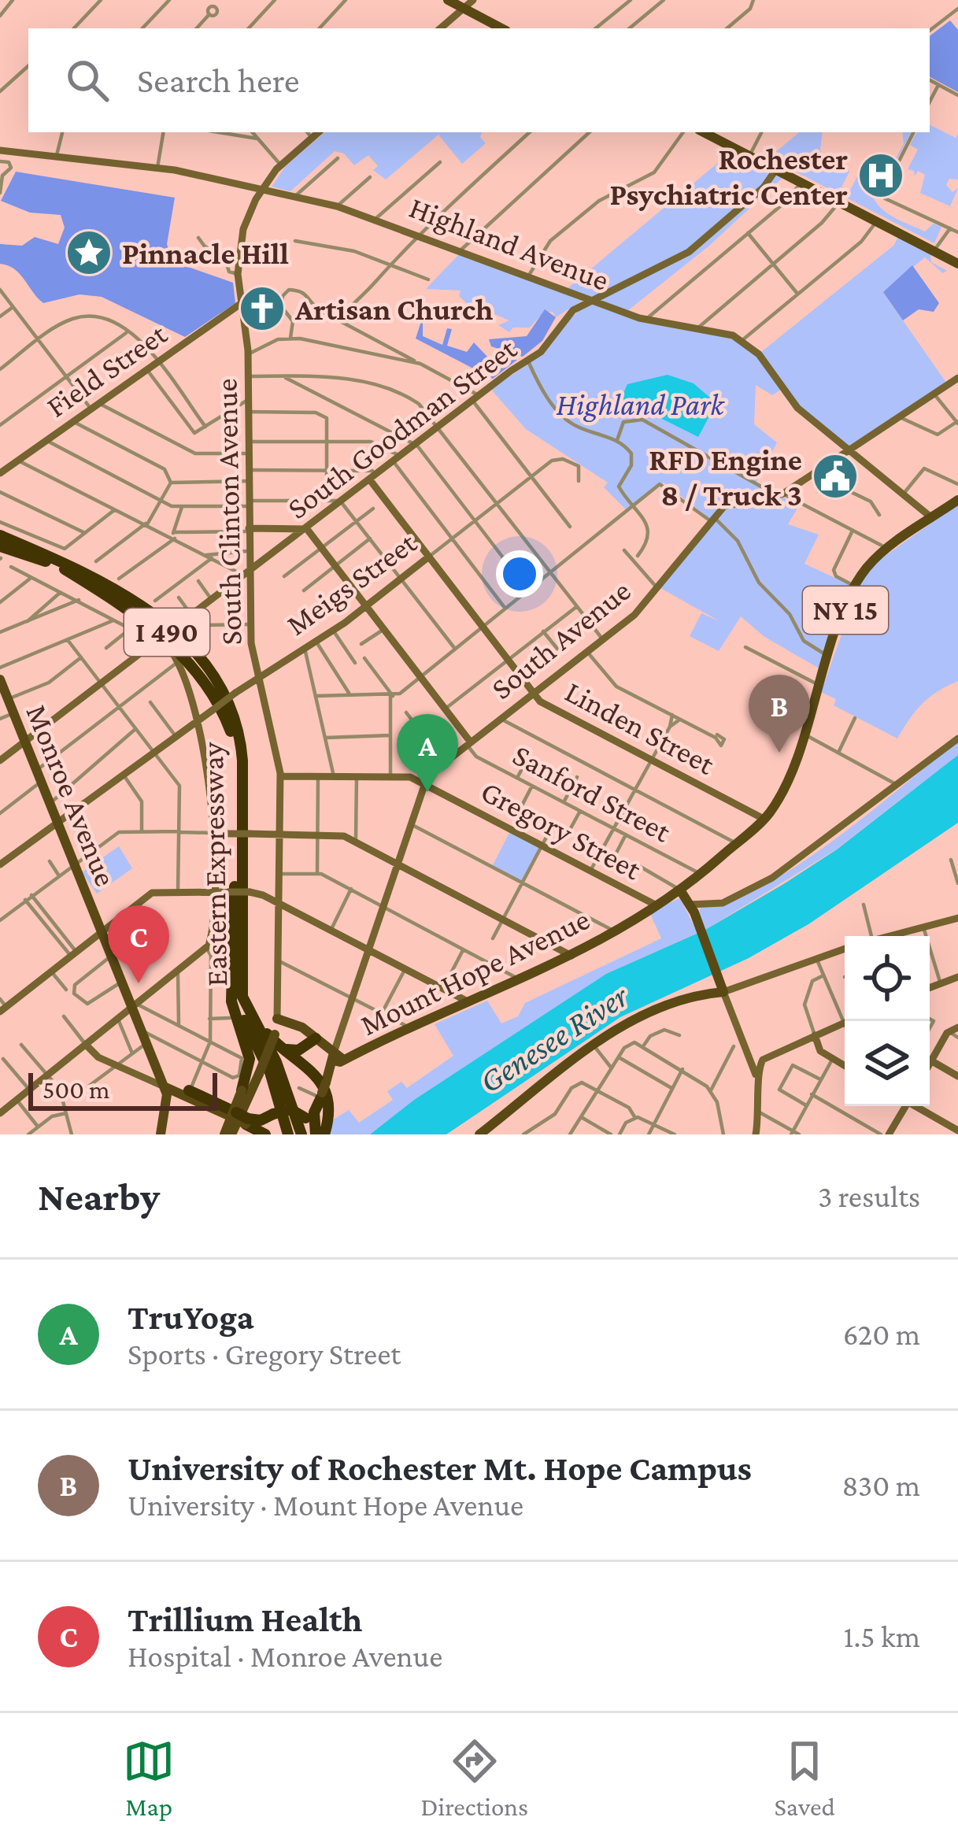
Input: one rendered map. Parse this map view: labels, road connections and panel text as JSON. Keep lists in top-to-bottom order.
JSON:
{
  "streets": {
    "highway": ["I 490", "Eastern Expressway"],
    "main road": [
      "South Clinton Avenue",
      "NY 15",
      "South Avenue",
      "Monroe Avenue",
      "Mount Hope Avenue"
    ],
    "street": [
      "Highland Avenue",
      "Field Street",
      "South Goodman Street",
      "Meigs Street",
      "Linden Street",
      "Sanford Street",
      "Gregory Street"
    ]
  },
  "crossings": [
    ["Highland Avenue", "South Goodman Street"],
    ["Highland Avenue", "South Clinton Avenue"],
    ["Field Street", "South Clinton Avenue"],
    ["South Goodman Street", "South Clinton Avenue"],
    ["South Goodman Street", "Linden Street"],
    ["South Goodman Street", "Monroe Avenue"],
    ["South Clinton Avenue", "Meigs Street"],
    ["South Clinton Avenue", "Gregory Street"],
    ["Meigs Street", "Linden Street"],
    ["Meigs Street", "Monroe Avenue"],
    ["South Avenue", "Linden Street"],
    ["South Avenue", "Sanford Street"],
    ["South Avenue", "Gregory Street"],
    ["South Avenue", "Mount Hope Avenue"],
    ["Linden Street", "Mount Hope Avenue"],
    ["Sanford Street", "Mount Hope Avenue"],
    ["Gregory Street", "Mount Hope Avenue"]
  ],
  "water": ["Genesee River"],
  "parks": ["Highland Park"],
  "places": {
    "hospital": ["Rochester Psychiatric Center"],
    "place": ["Pinnacle Hill"],
    "church": ["Artisan Church"],
    "public building": ["RFD Engine 8 / Truck 3"]
  },
  "scale_bar": "500 m",
  "page": {
    "search": "Search here",
    "pins": ["B", "A", "C"],
    "scale": "500 m",
    "heading": ["Nearby", "3 results"],
    "list": [
      {
        "mark": "A",
        "name": "TruYoga",
        "note": "Sports · Gregory Street",
        "value": "620 m"
      },
      {
        "mark": "B",
        "name": "University of Rochester Mt. Hope Campus",
        "note": "University · Mount Hope Avenue",
        "value": "830 m"
      },
      {
        "mark": "C",
        "name": "Trillium Health",
        "note": "Hospital · Monroe Avenue",
        "value": "1.5 km"
      }
    ],
    "nav": ["Map", "Directions", "Saved"]
  }
}
